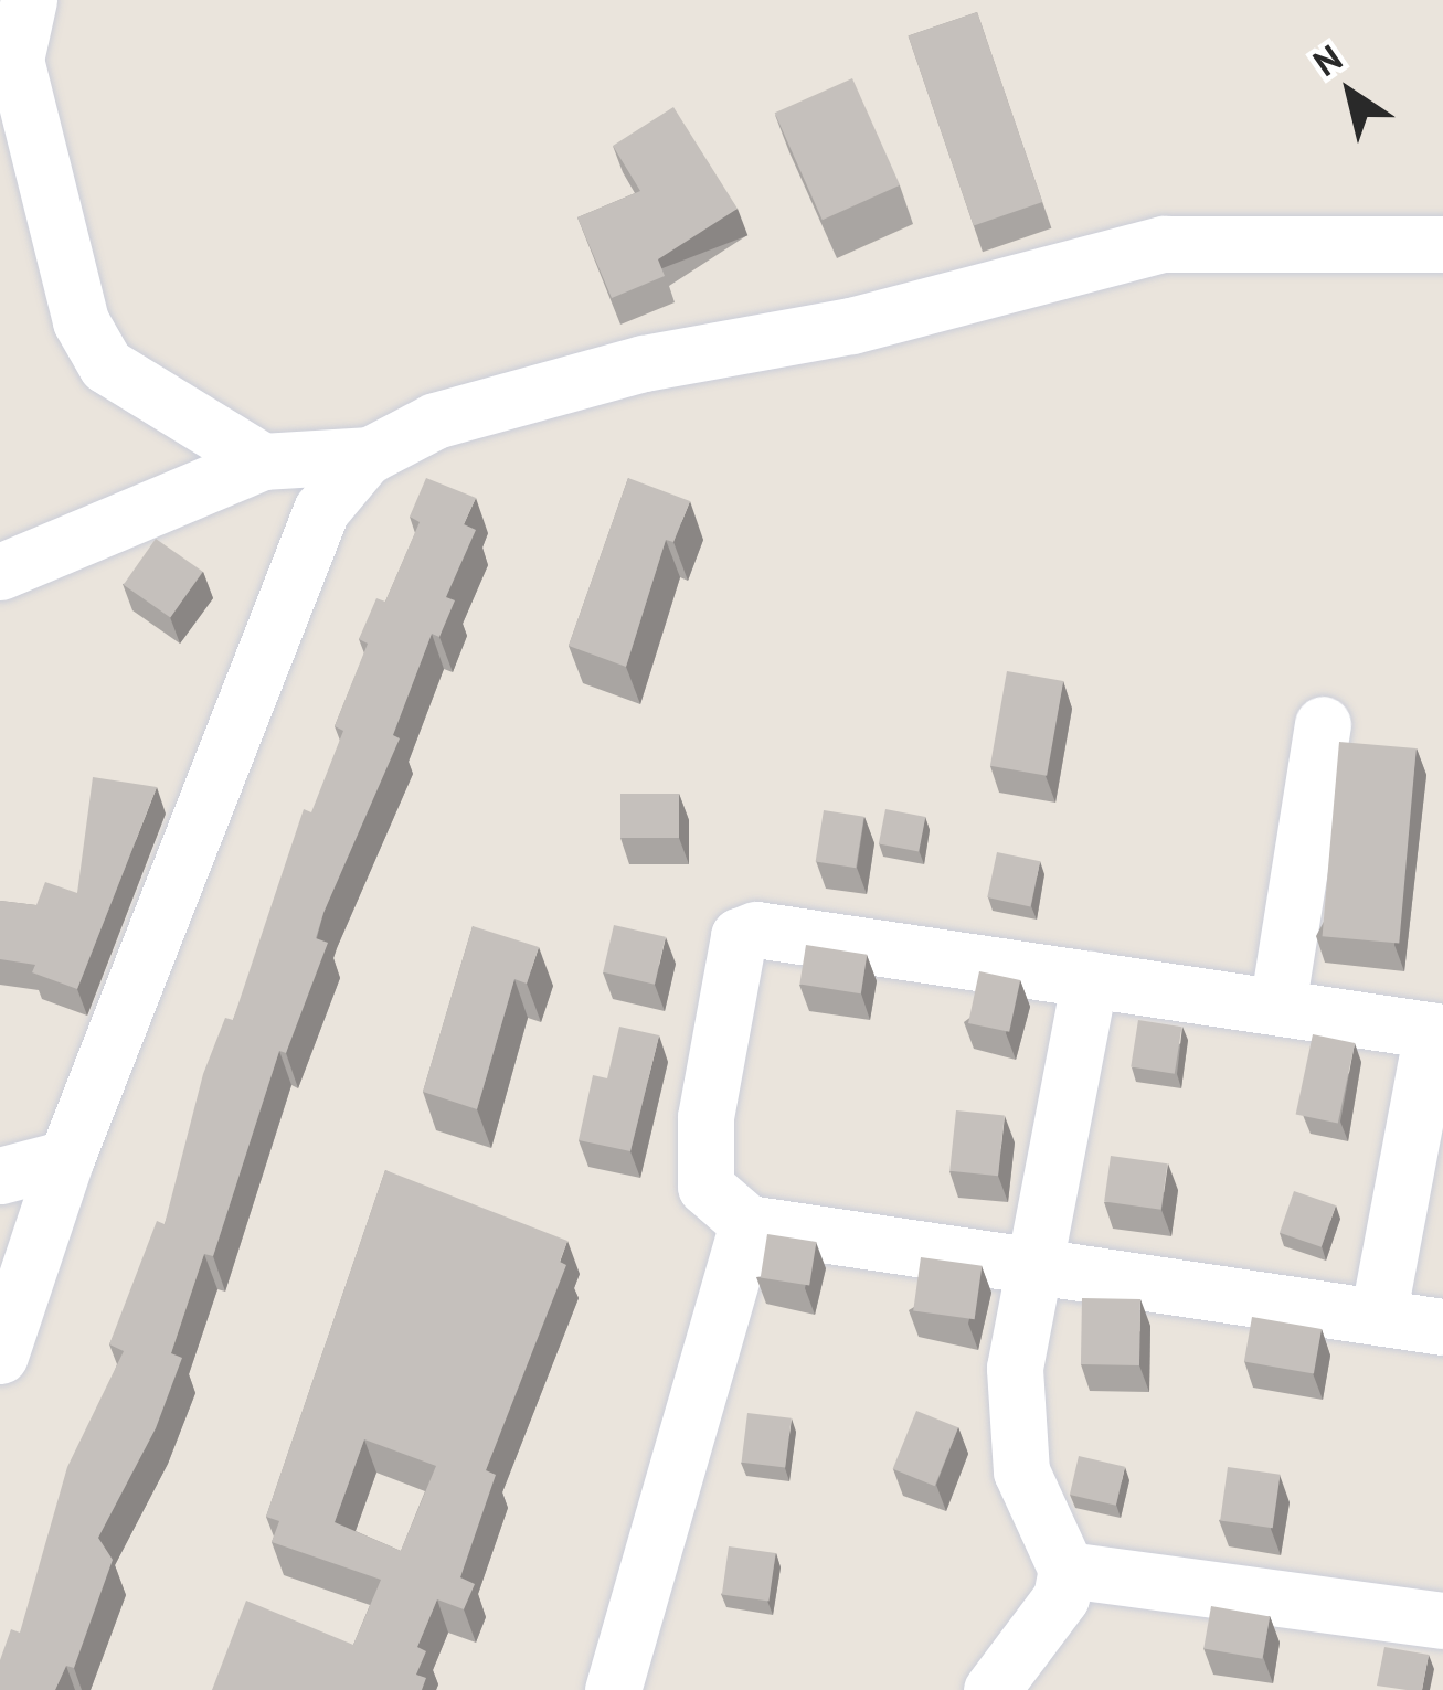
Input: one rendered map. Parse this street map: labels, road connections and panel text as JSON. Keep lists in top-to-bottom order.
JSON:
{
  "north": "top left"
}
